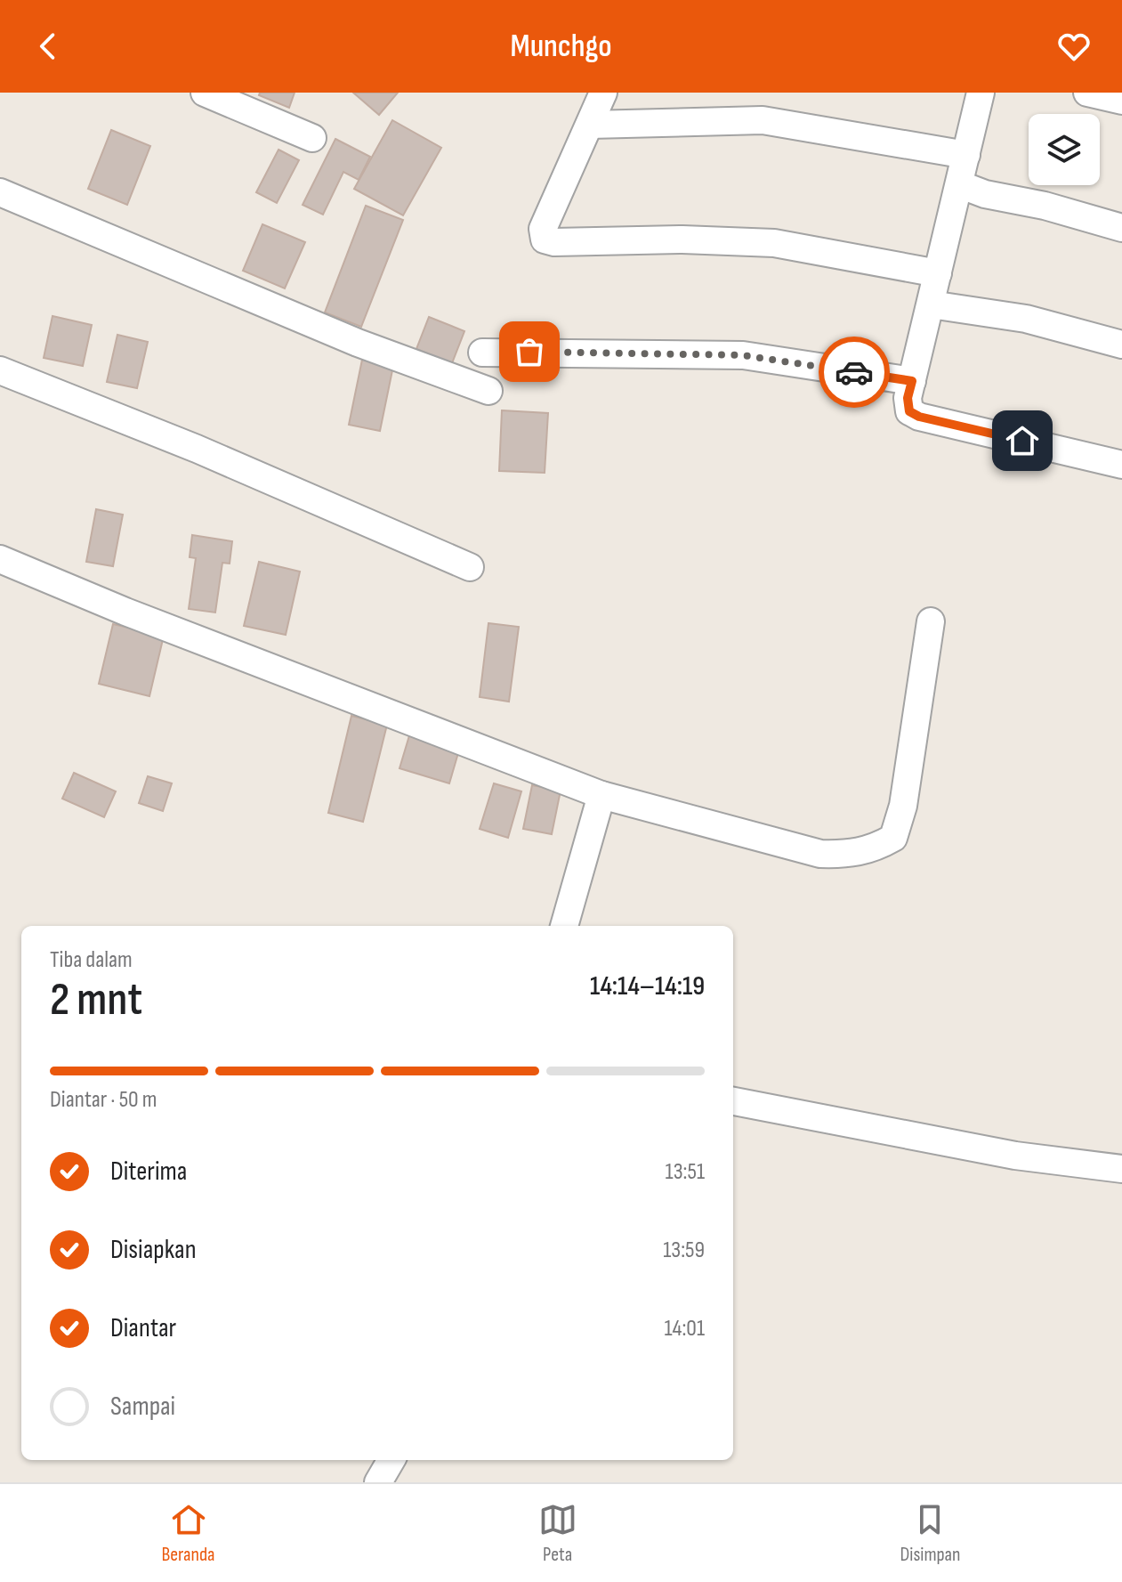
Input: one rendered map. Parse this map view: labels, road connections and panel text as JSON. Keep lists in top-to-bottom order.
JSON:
{
  "page": {
    "header": "Munchgo",
    "heading": ["2 mnt", "Tiba dalam", "14:14–14:19"],
    "bar": "Diantar · 50 m",
    "list": [
      ["Diterima", "13:51"],
      ["Disiapkan", "13:59"],
      ["Diantar", "14:01"],
      "Sampai"
    ],
    "tabs": ["Beranda", "Peta", "Disimpan"]
  }
}
